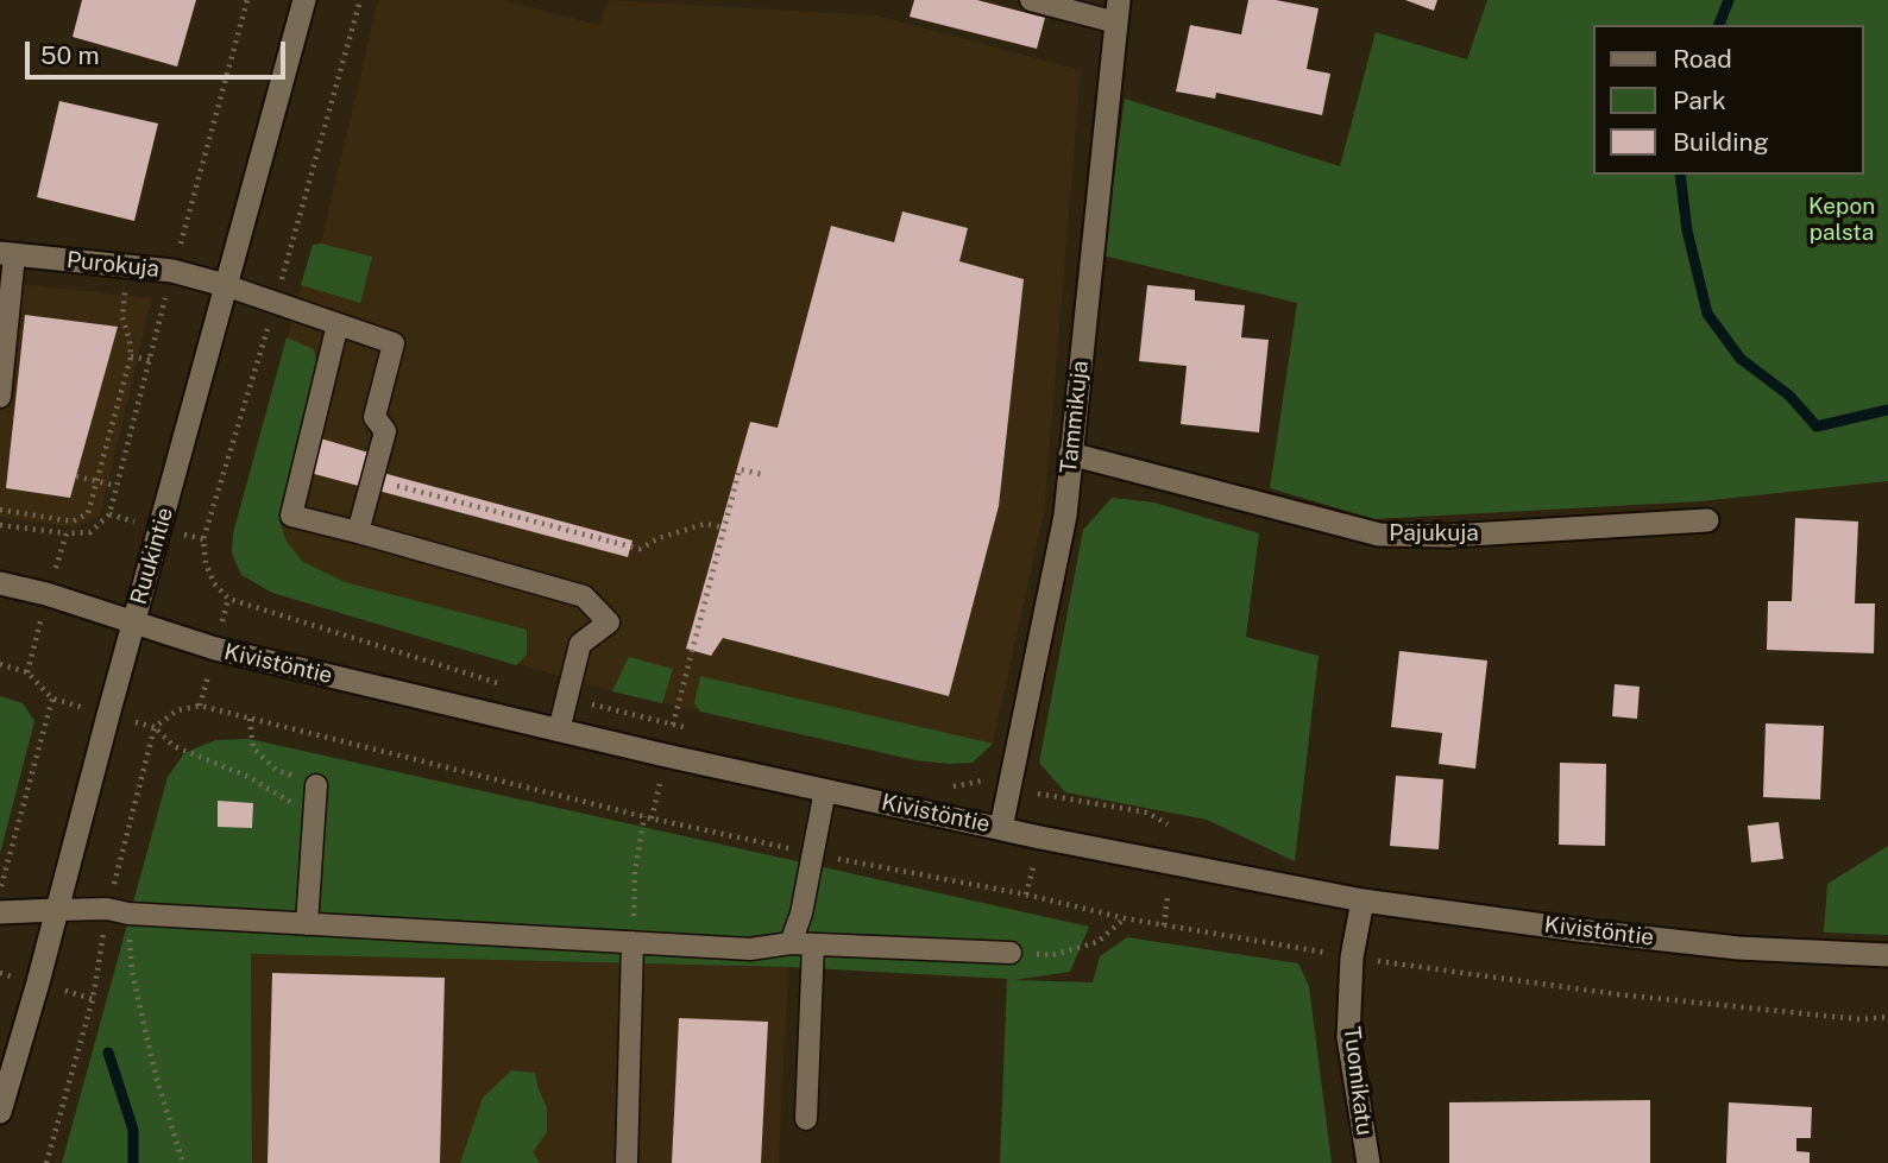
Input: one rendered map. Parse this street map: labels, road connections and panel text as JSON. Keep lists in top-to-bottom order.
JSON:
{
  "streets": {
    "street": [
      "Purokuja",
      "Tammikuja",
      "Pajukuja",
      "Ruukintie",
      "Kivistöntie",
      "Tuomikatu"
    ]
  },
  "crossings": [
    ["Purokuja", "Ruukintie"],
    ["Tammikuja", "Pajukuja"],
    ["Tammikuja", "Kivistöntie"],
    ["Ruukintie", "Kivistöntie"],
    ["Kivistöntie", "Tuomikatu"]
  ],
  "parks": ["Kepon palsta"],
  "legend": ["Road", "Park", "Building"],
  "scale_bar": "50 m"
}
